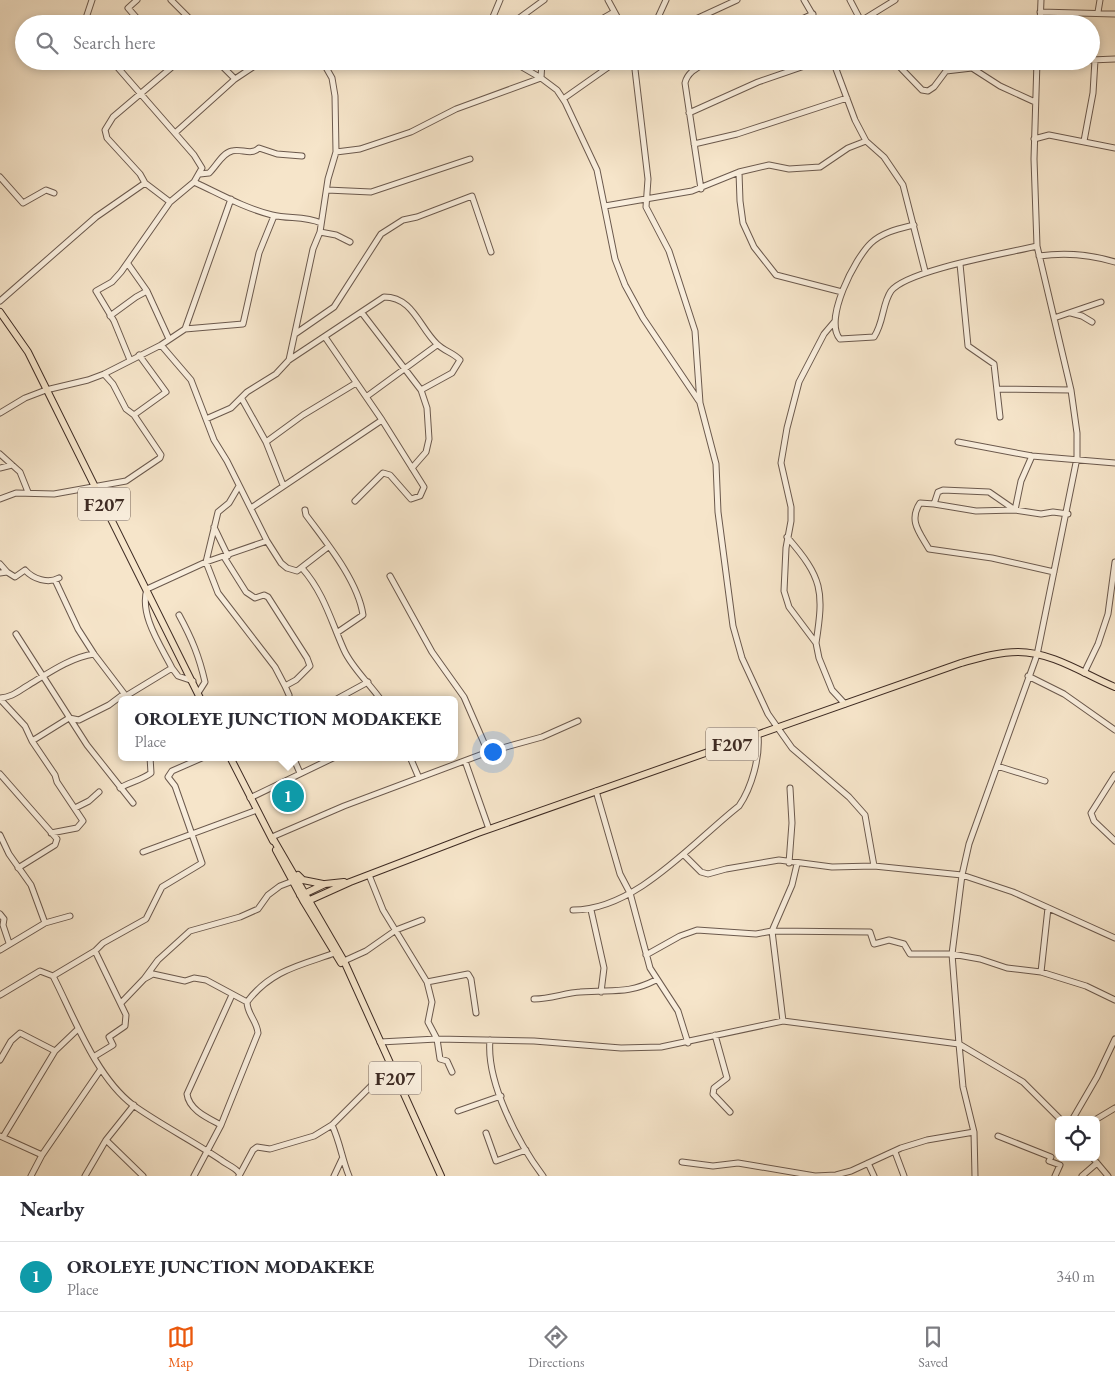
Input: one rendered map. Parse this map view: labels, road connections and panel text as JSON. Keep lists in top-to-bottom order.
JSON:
{
  "streets": {
    "main road": ["F207"]
  },
  "page": {
    "search": "Search here",
    "popup": ["OROLEYE JUNCTION MODAKEKE", "Place"],
    "pins": "1",
    "heading": "Nearby",
    "list": [
      {
        "mark": "1",
        "name": "OROLEYE JUNCTION MODAKEKE",
        "note": "Place",
        "value": "340 m"
      }
    ],
    "nav": ["Map", "Directions", "Saved"]
  }
}
